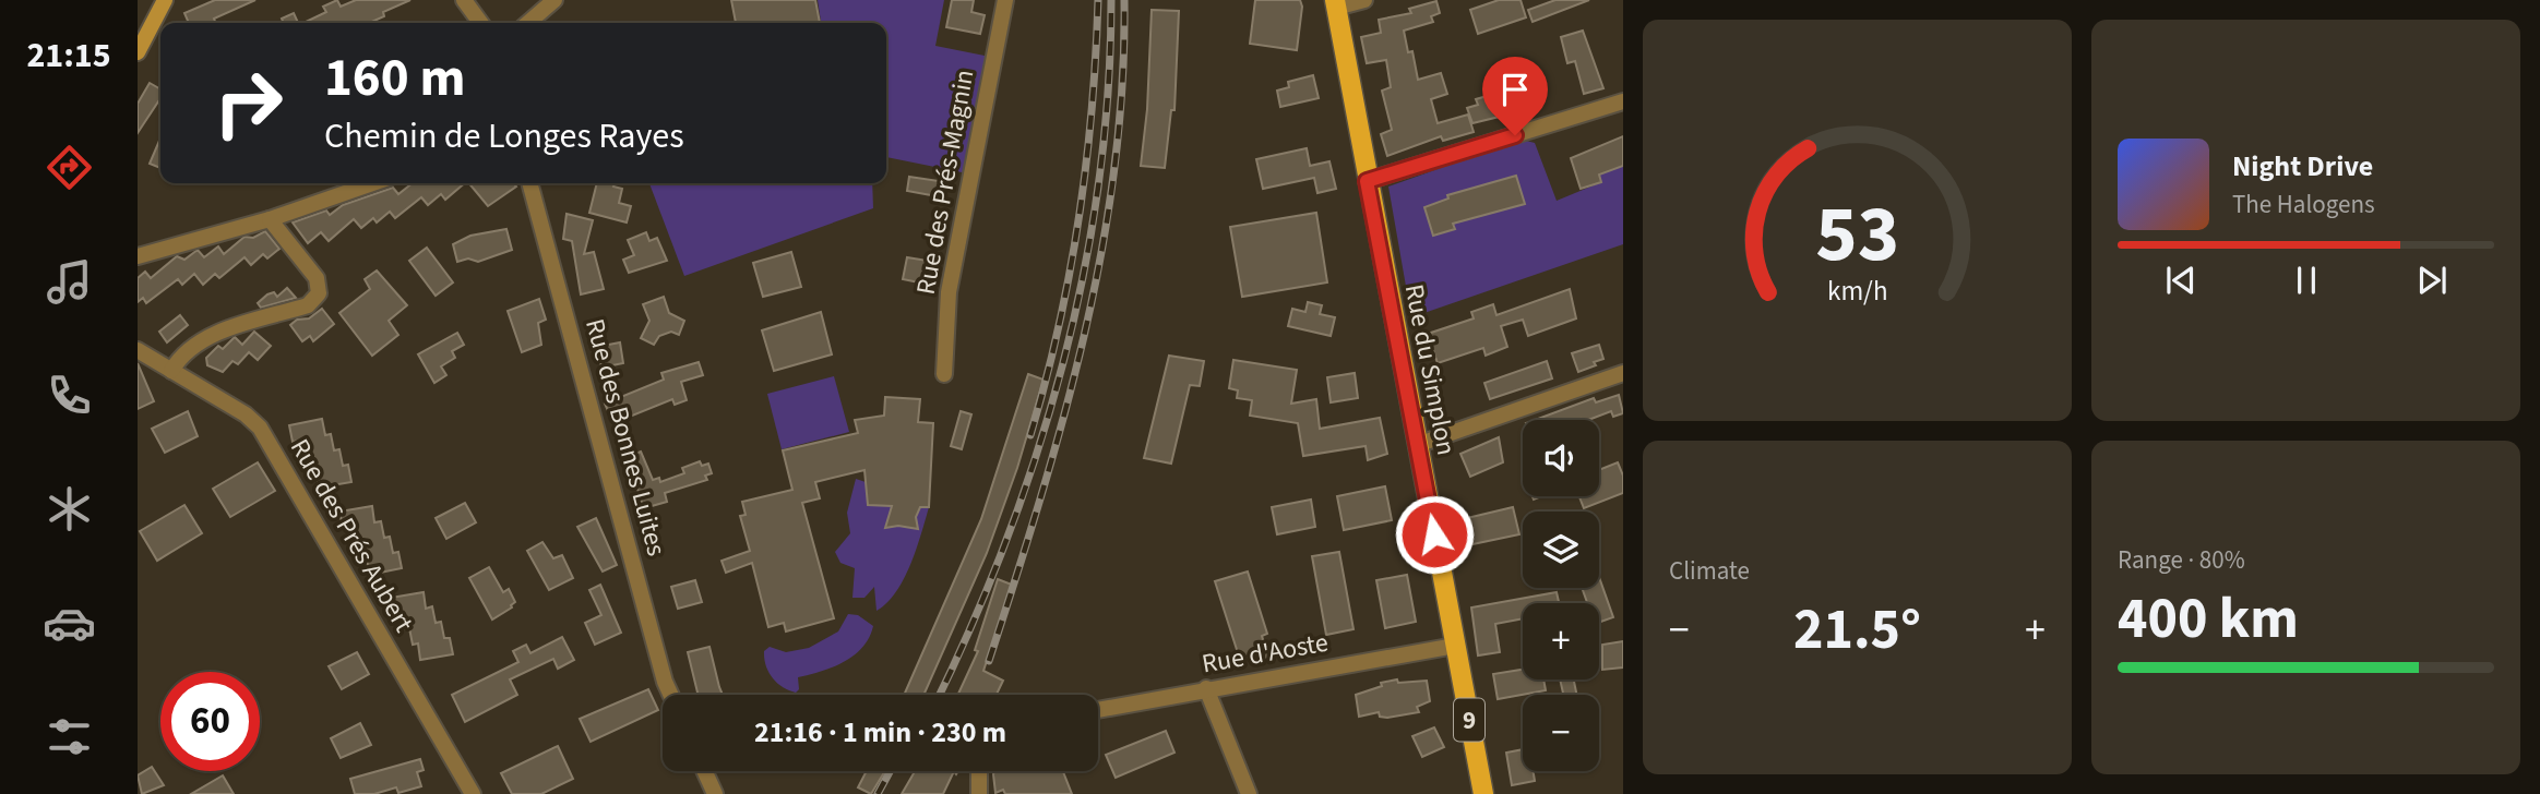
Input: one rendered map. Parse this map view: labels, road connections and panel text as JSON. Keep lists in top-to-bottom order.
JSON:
{
  "streets": {
    "main road": ["Rue du Simplon", "9"],
    "street": [
      "Rue des Prés-Magnin",
      "Rue des Bonnes Luites",
      "Rue des Prés Aubert",
      "Rue d'Aoste"
    ]
  },
  "crossings": [
    ["Rue du Simplon", "Rue d'Aoste"]
  ],
  "page": {
    "tabs": "21:15",
    "turn": ["160 m", "Chemin de Longes Rayes"],
    "song": ["Night Drive", "The Halogens"],
    "map_buttons": ["+", "−"],
    "tile": [
      "Climate",
      ["Range · 80%", "400 km"]
    ],
    "heat": ["−", "21.5°", "+"],
    "limit": "60",
    "trip": "21:16 · 1 min · 230 m",
    "gauge": ["53", "km/h"]
  }
}
